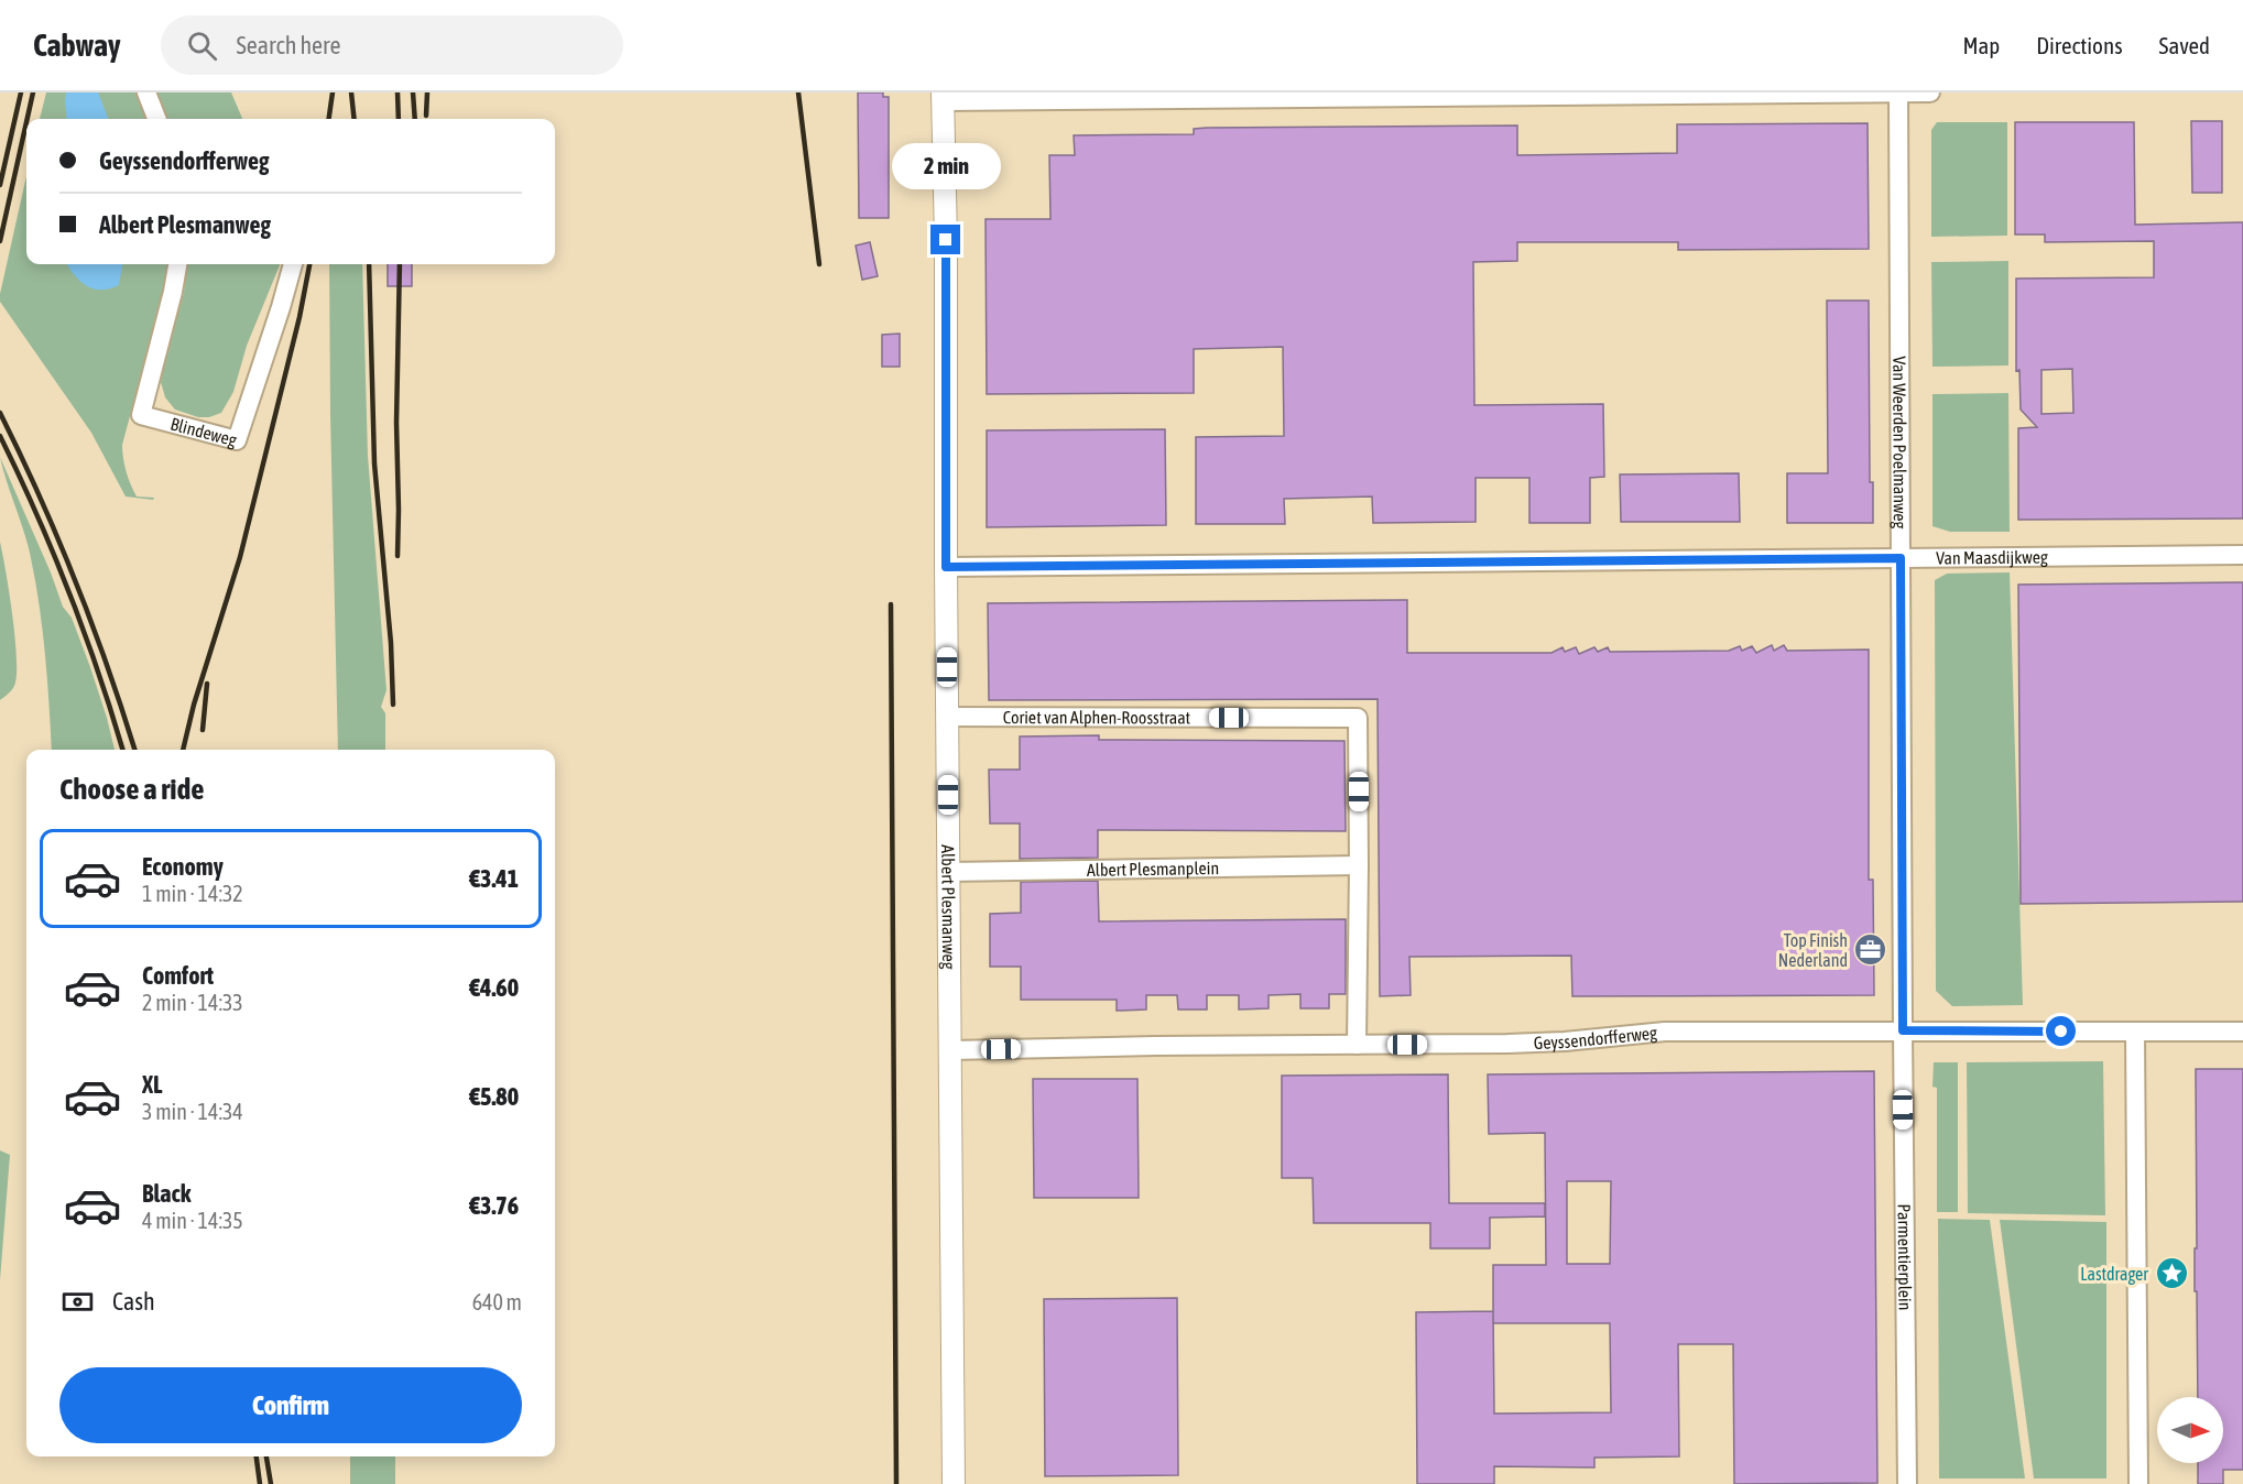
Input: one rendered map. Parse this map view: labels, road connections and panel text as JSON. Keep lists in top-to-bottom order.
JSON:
{
  "streets": {
    "street": [
      "Blindeweg",
      "Van Weerden Poelmanweg",
      "Van Maasdijkweg",
      "Coriet van Alphen-Roosstraat",
      "Albert Plesmanplein",
      "Albert Plesmanweg",
      "Geyssendorfferweg",
      "Parmentierplein"
    ]
  },
  "crossings": [
    ["Van Weerden Poelmanweg", "Van Maasdijkweg"],
    ["Van Weerden Poelmanweg", "Geyssendorfferweg"],
    ["Van Weerden Poelmanweg", "Parmentierplein"],
    ["Van Maasdijkweg", "Albert Plesmanweg"],
    ["Coriet van Alphen-Roosstraat", "Albert Plesmanplein"],
    ["Coriet van Alphen-Roosstraat", "Albert Plesmanweg"],
    ["Coriet van Alphen-Roosstraat", "Geyssendorfferweg"],
    ["Albert Plesmanplein", "Albert Plesmanweg"],
    ["Albert Plesmanweg", "Geyssendorfferweg"],
    ["Geyssendorfferweg", "Parmentierplein"]
  ],
  "places": {
    "office": ["Top Finish Nederland"],
    "place": ["Lastdrager"]
  },
  "north": "right",
  "page": {
    "header": "Cabway",
    "search": "Search here",
    "nav": ["Map", "Directions", "Saved"],
    "banner": ["Geyssendorfferweg", "Albert Plesmanweg"],
    "bubble": "2 min",
    "heading": "Choose a ride",
    "list": [
      {
        "name": "Economy",
        "note": "1 min · 14:32",
        "value": "€3.41"
      },
      {
        "name": "Comfort",
        "note": "2 min · 14:33",
        "value": "€4.60"
      },
      {
        "name": "XL",
        "note": "3 min · 14:34",
        "value": "€5.80"
      },
      {
        "name": "Black",
        "note": "4 min · 14:35",
        "value": "€3.76"
      }
    ],
    "pay": ["Cash", "640 m"],
    "buttons": "Confirm"
  }
}
